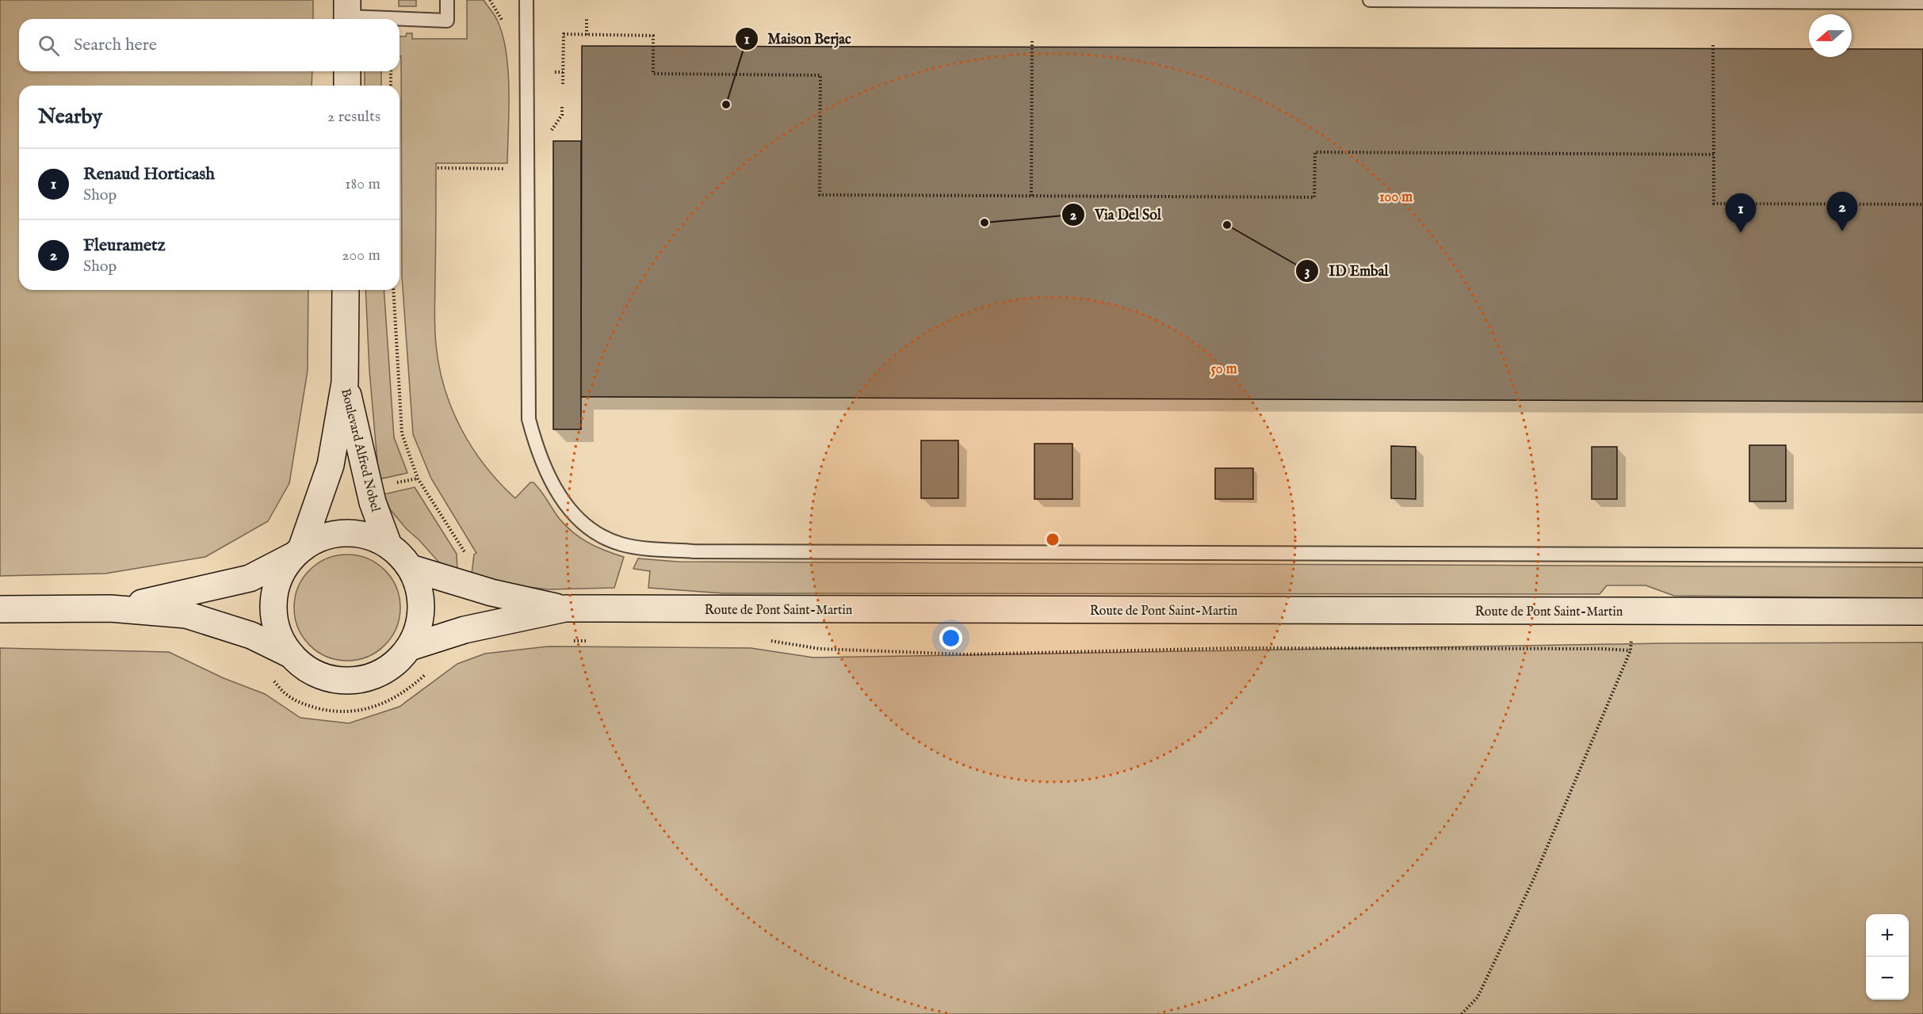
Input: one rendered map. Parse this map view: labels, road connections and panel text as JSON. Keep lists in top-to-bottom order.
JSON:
{
  "streets": {
    "main road": ["Boulevard Alfred Nobel", "Route de Pont Saint-Martin"]
  },
  "crossings": [
    ["Boulevard Alfred Nobel", "Route de Pont Saint-Martin"]
  ],
  "places": ["Maison Berjac", "Via Del Sol", "ID Embal"],
  "north": "left",
  "page": {
    "search": "Search here",
    "heading": ["Nearby", "2 results"],
    "list": [
      {
        "mark": "1",
        "name": "Renaud Horticash",
        "note": "Shop",
        "value": "180 m"
      },
      {
        "mark": "2",
        "name": "Fleurametz",
        "note": "Shop",
        "value": "200 m"
      }
    ],
    "pins": ["2", "1"],
    "map_buttons": ["+", "−"]
  },
  "rings": ["100 m", "50 m"]
}
